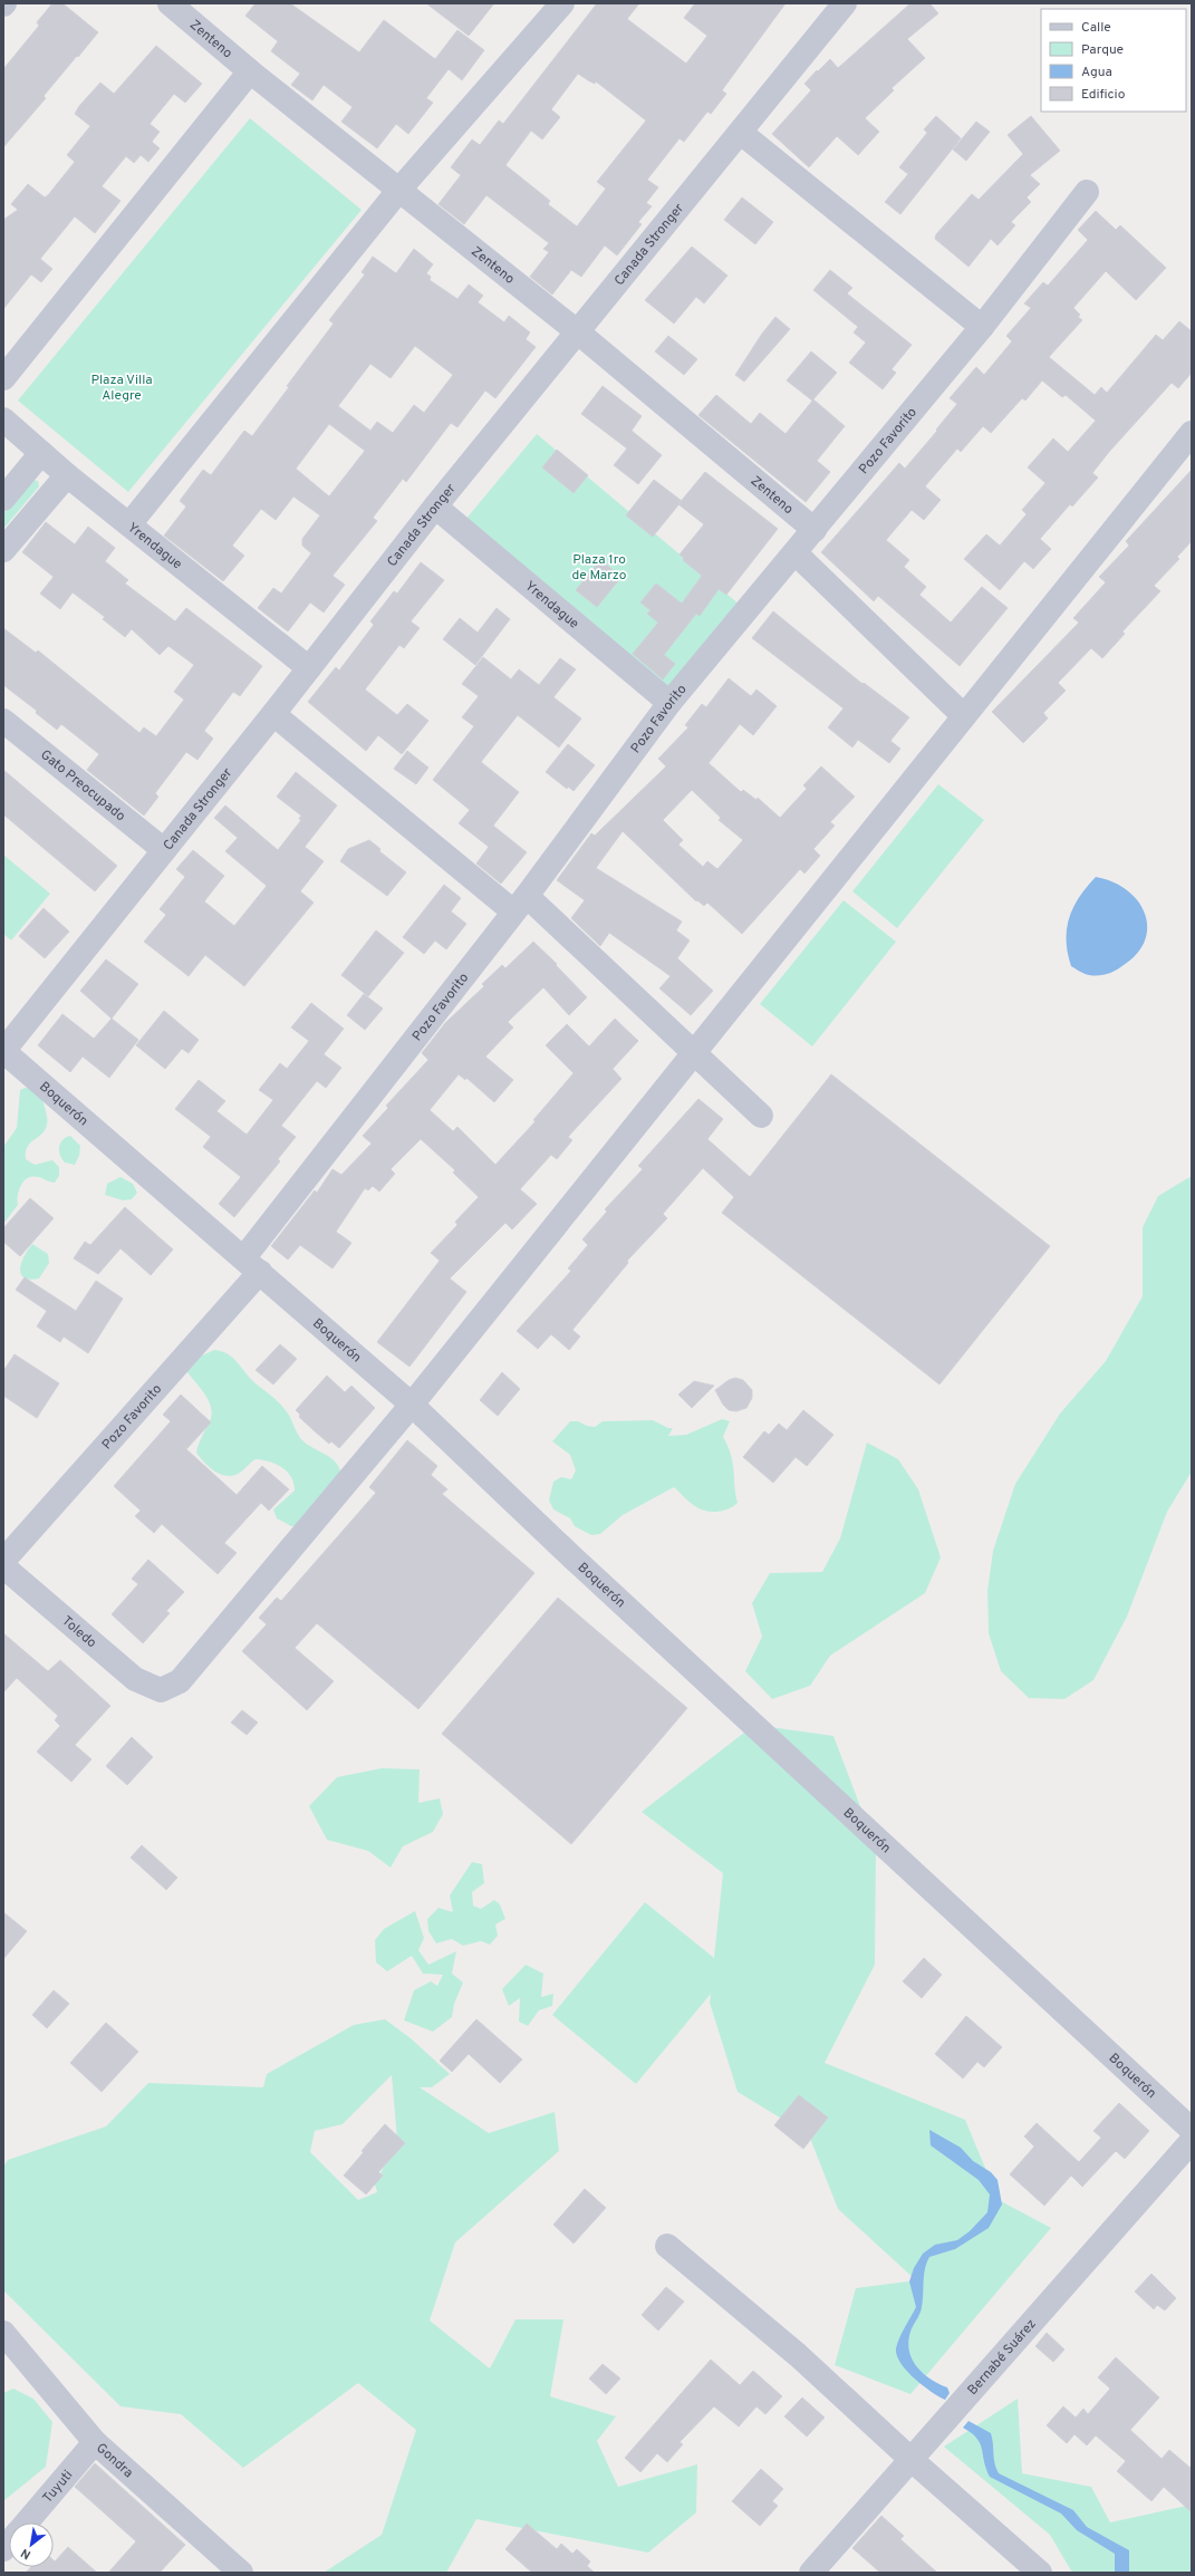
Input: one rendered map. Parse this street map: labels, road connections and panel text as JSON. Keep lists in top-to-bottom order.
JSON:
{
  "streets": {
    "street": [
      "Zenteno",
      "Canada Stronger",
      "Pozo Favorito",
      "Yrendague",
      "Gato Preocupado",
      "Boquerón",
      "Toledo",
      "Bernabé Suárez",
      "Gondra",
      "Tuyuti"
    ]
  },
  "crossings": [
    ["Zenteno", "Canada Stronger"],
    ["Zenteno", "Pozo Favorito"],
    ["Canada Stronger", "Yrendague"],
    ["Canada Stronger", "Gato Preocupado"],
    ["Canada Stronger", "Boquerón"],
    ["Pozo Favorito", "Yrendague"],
    ["Pozo Favorito", "Boquerón"],
    ["Boquerón", "Toledo"],
    ["Gondra", "Tuyuti"]
  ],
  "parks": ["Plaza Villa Alegre", "Plaza 1ro de Marzo"],
  "legend": [
    "Calle",
    "Parque",
    "Agua",
    "Edificio"
  ],
  "north": "bottom left"
}
